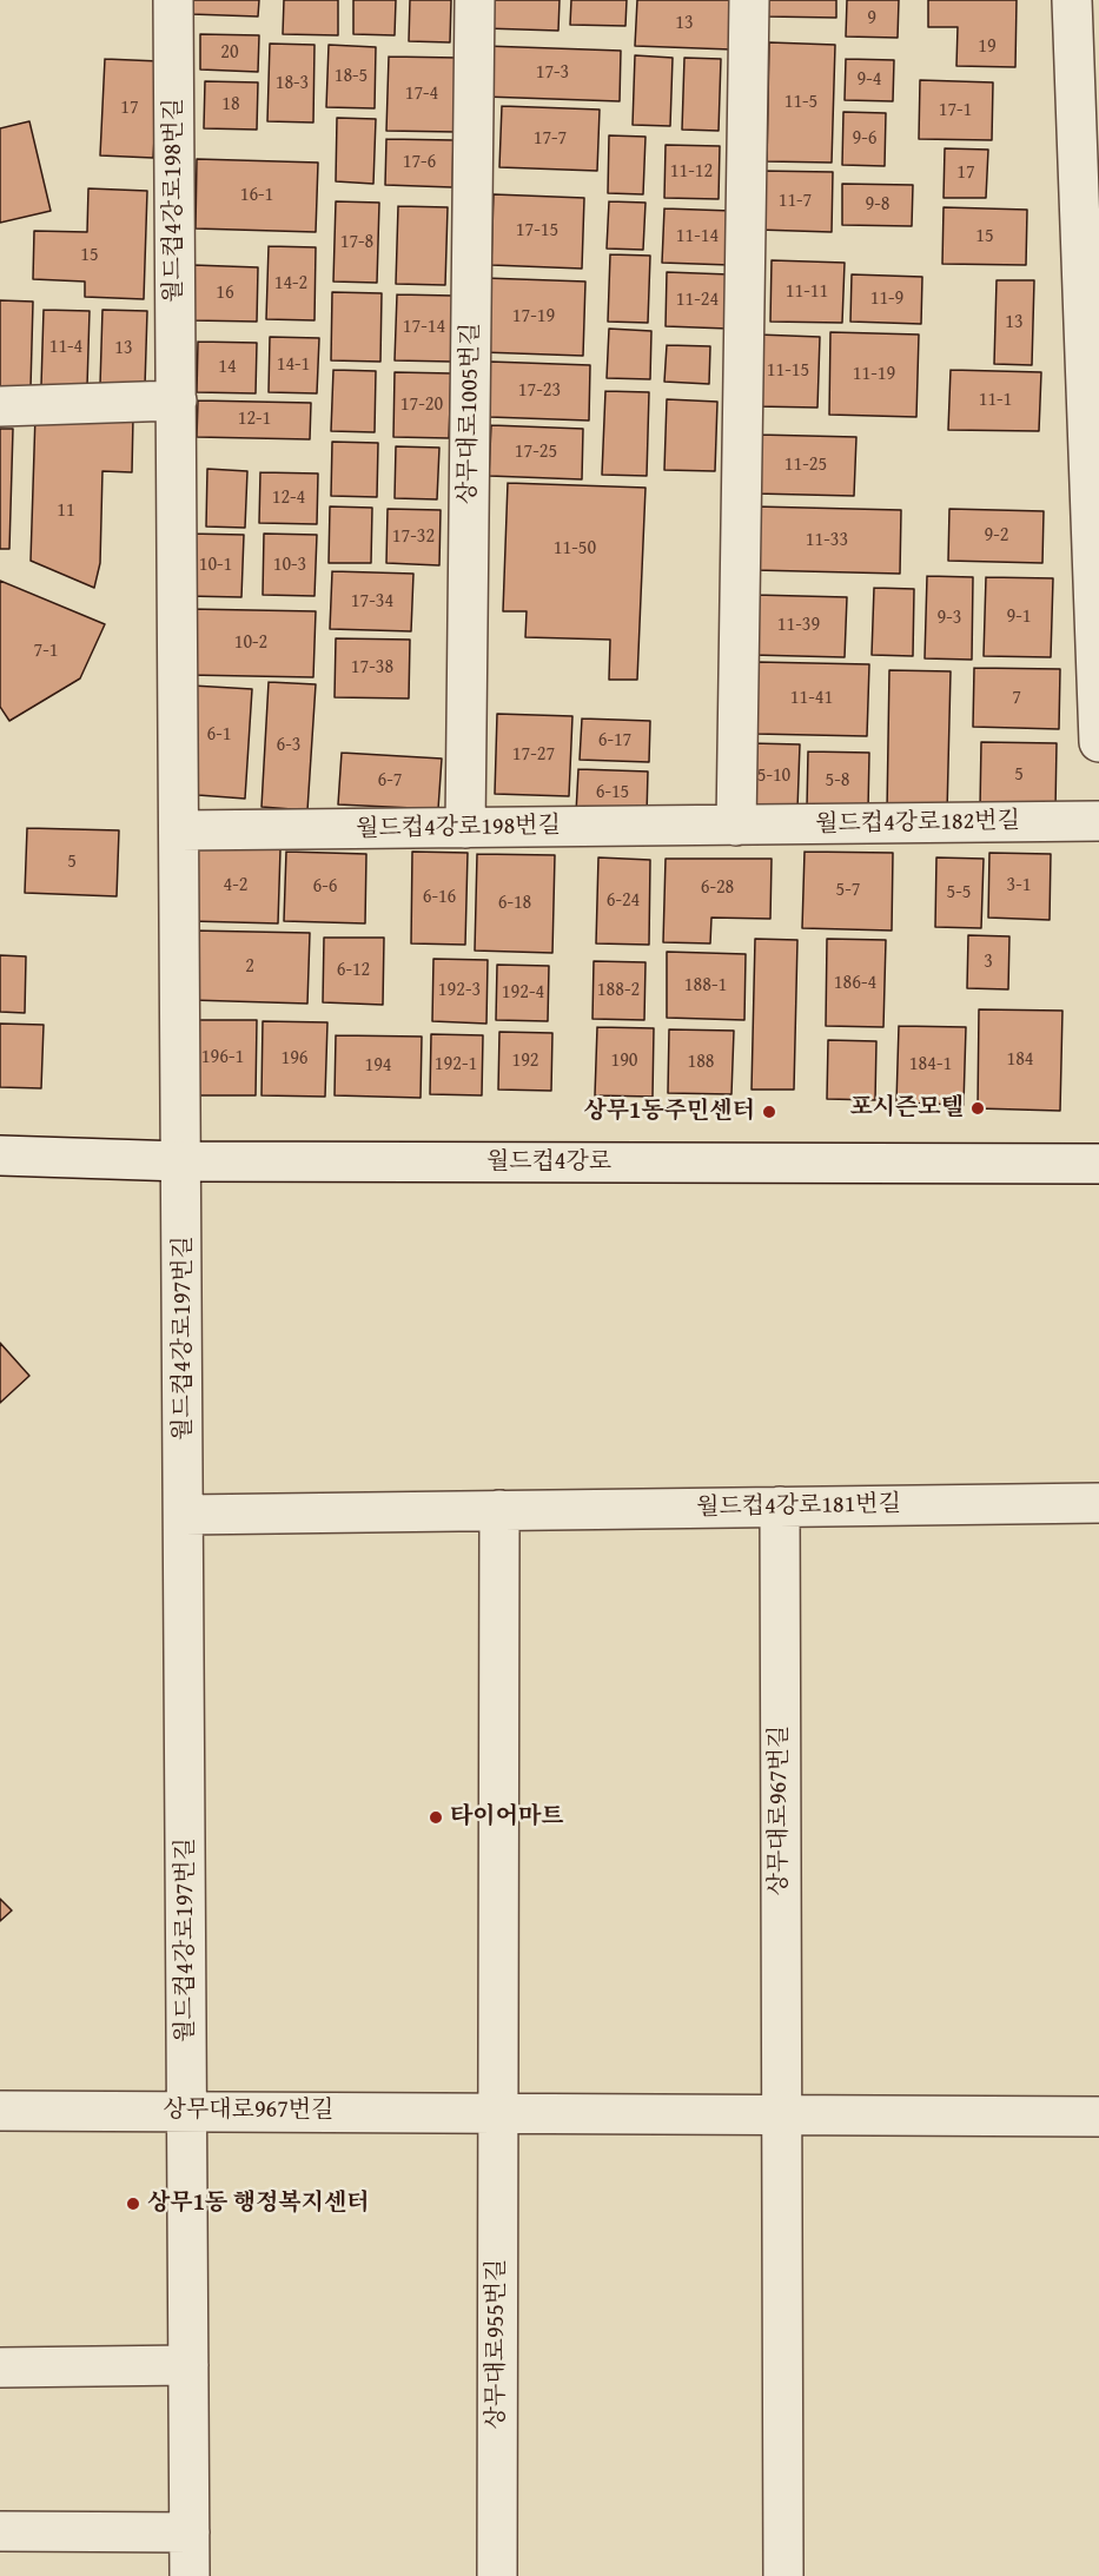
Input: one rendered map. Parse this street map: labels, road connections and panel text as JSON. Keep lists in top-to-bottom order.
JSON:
{
  "streets": {
    "street": [
      "월드컵4강로198번길",
      "상무대로1005번길",
      "월드컵4강로182번길",
      "월드컵4강로",
      "월드컵4강로197번길",
      "월드컵4강로181번길",
      "상무대로967번길",
      "상무대로955번길"
    ]
  },
  "crossings": [
    ["월드컵4강로198번길", "상무대로1005번길"],
    ["월드컵4강로198번길", "월드컵4강로182번길"],
    ["월드컵4강로198번길", "월드컵4강로"],
    ["월드컵4강로198번길", "월드컵4강로197번길"],
    ["월드컵4강로", "월드컵4강로197번길"],
    ["월드컵4강로197번길", "상무대로967번길"],
    ["월드컵4강로181번길", "상무대로967번길"],
    ["상무대로967번길", "상무대로955번길"]
  ],
  "places": [
    "포시즌모텔",
    "상무1동주민센터",
    "타이어마트",
    "상무1동 행정복지센터"
  ],
  "house_numbers": [
    "9",
    "13",
    "19",
    "20",
    "17-3",
    "18-5",
    "9-4",
    "18-3",
    "17-4",
    "11-5",
    "18",
    "17",
    "17-1",
    "17-7",
    "9-6",
    "17-6",
    "11-12",
    "17",
    "16-1",
    "11-7",
    "9-8",
    "17-15",
    "11-14",
    "15",
    "17-8",
    "15",
    "14-2",
    "11-11",
    "16",
    "11-9",
    "11-24",
    "17-19",
    "13",
    "17-14",
    "11-4",
    "13",
    "14-1",
    "14",
    "11-15",
    "11-19",
    "17-23",
    "11-1",
    "17-20",
    "12-1",
    "17-25",
    "11-25",
    "12-4",
    "11",
    "9-2",
    "17-32",
    "11-33",
    "11-50",
    "10-1",
    "10-3",
    "17-34",
    "9-1",
    "9-3",
    "11-39",
    "10-2",
    "7-1",
    "17-38",
    "11-41",
    "7",
    "6-1",
    "6-17",
    "6-3",
    "17-27",
    "5",
    "5-10",
    "6-7",
    "5-8",
    "6-15",
    "5",
    "4-2",
    "3-1",
    "6-6",
    "6-28",
    "5-7",
    "5-5",
    "6-16",
    "6-24",
    "6-18",
    "3",
    "2",
    "6-12",
    "186-4",
    "188-1",
    "192-3",
    "188-2",
    "192-4",
    "196-1",
    "196",
    "184",
    "192",
    "190",
    "188",
    "192-1",
    "184-1",
    "194"
  ]
}
